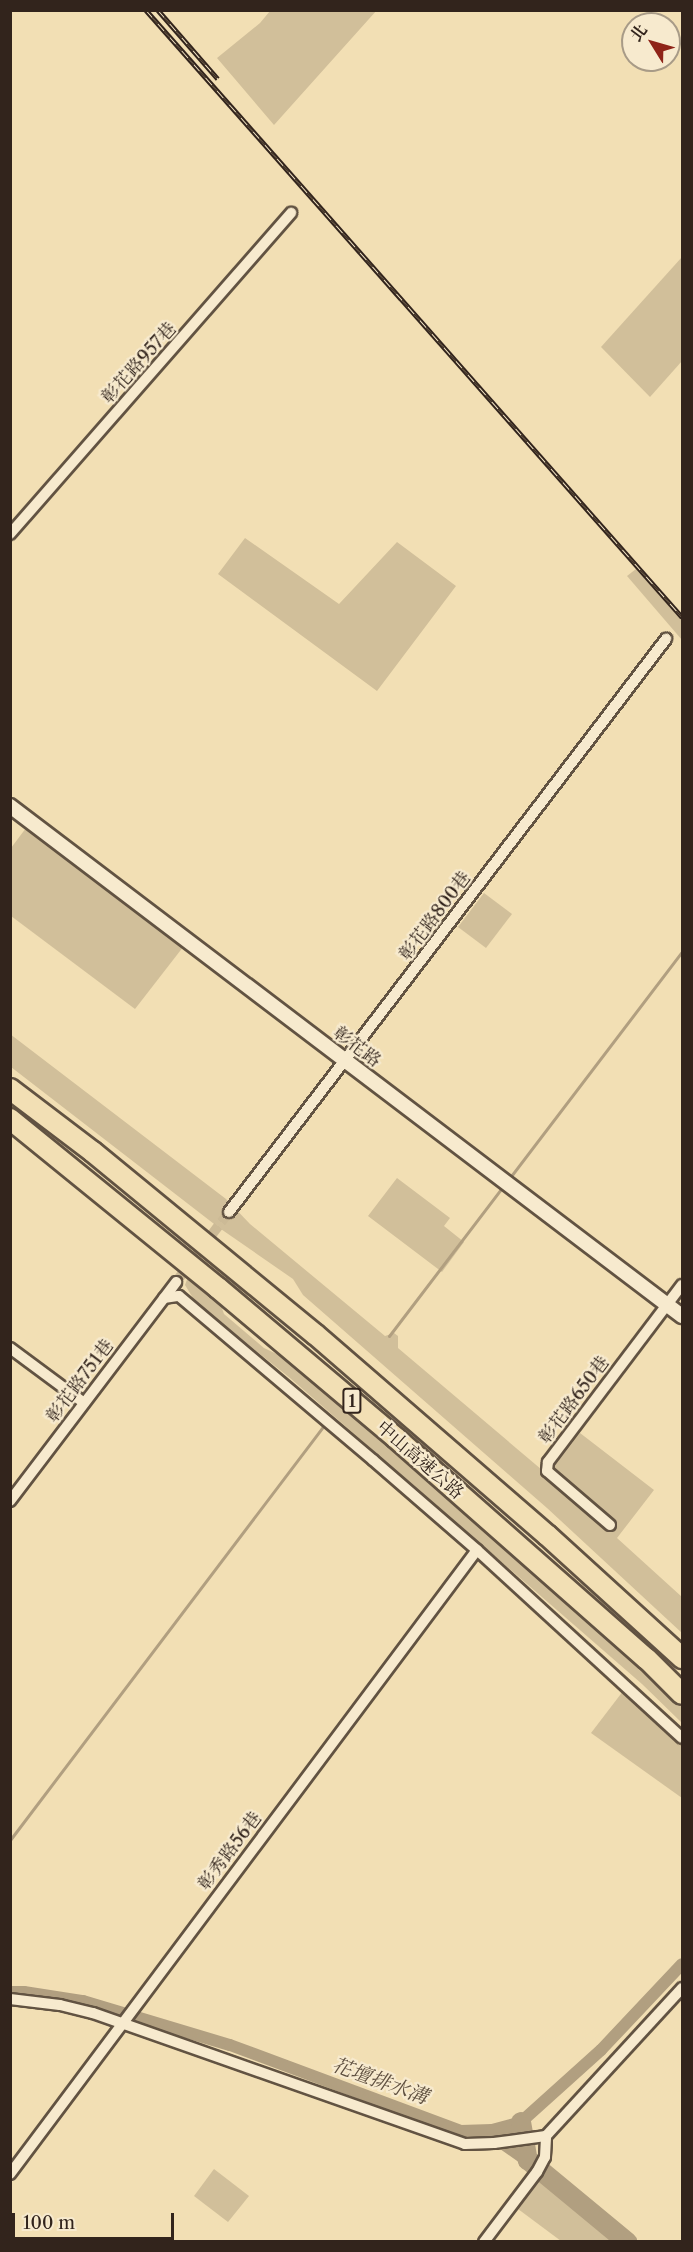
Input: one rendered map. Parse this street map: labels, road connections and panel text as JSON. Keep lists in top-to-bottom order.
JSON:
{
  "streets": {
    "highway": ["1", "中山高速公路"],
    "street": [
      "彰花路957巷",
      "彰花路800巷",
      "彰花路",
      "彰花路751巷",
      "彰花路650巷",
      "彰秀路56巷"
    ]
  },
  "crossings": [
    ["彰花路800巷", "彰花路"],
    ["彰花路", "彰花路650巷"]
  ],
  "water": ["花壇排水溝"],
  "scale_bar": "100 m",
  "north": "top left"
}
